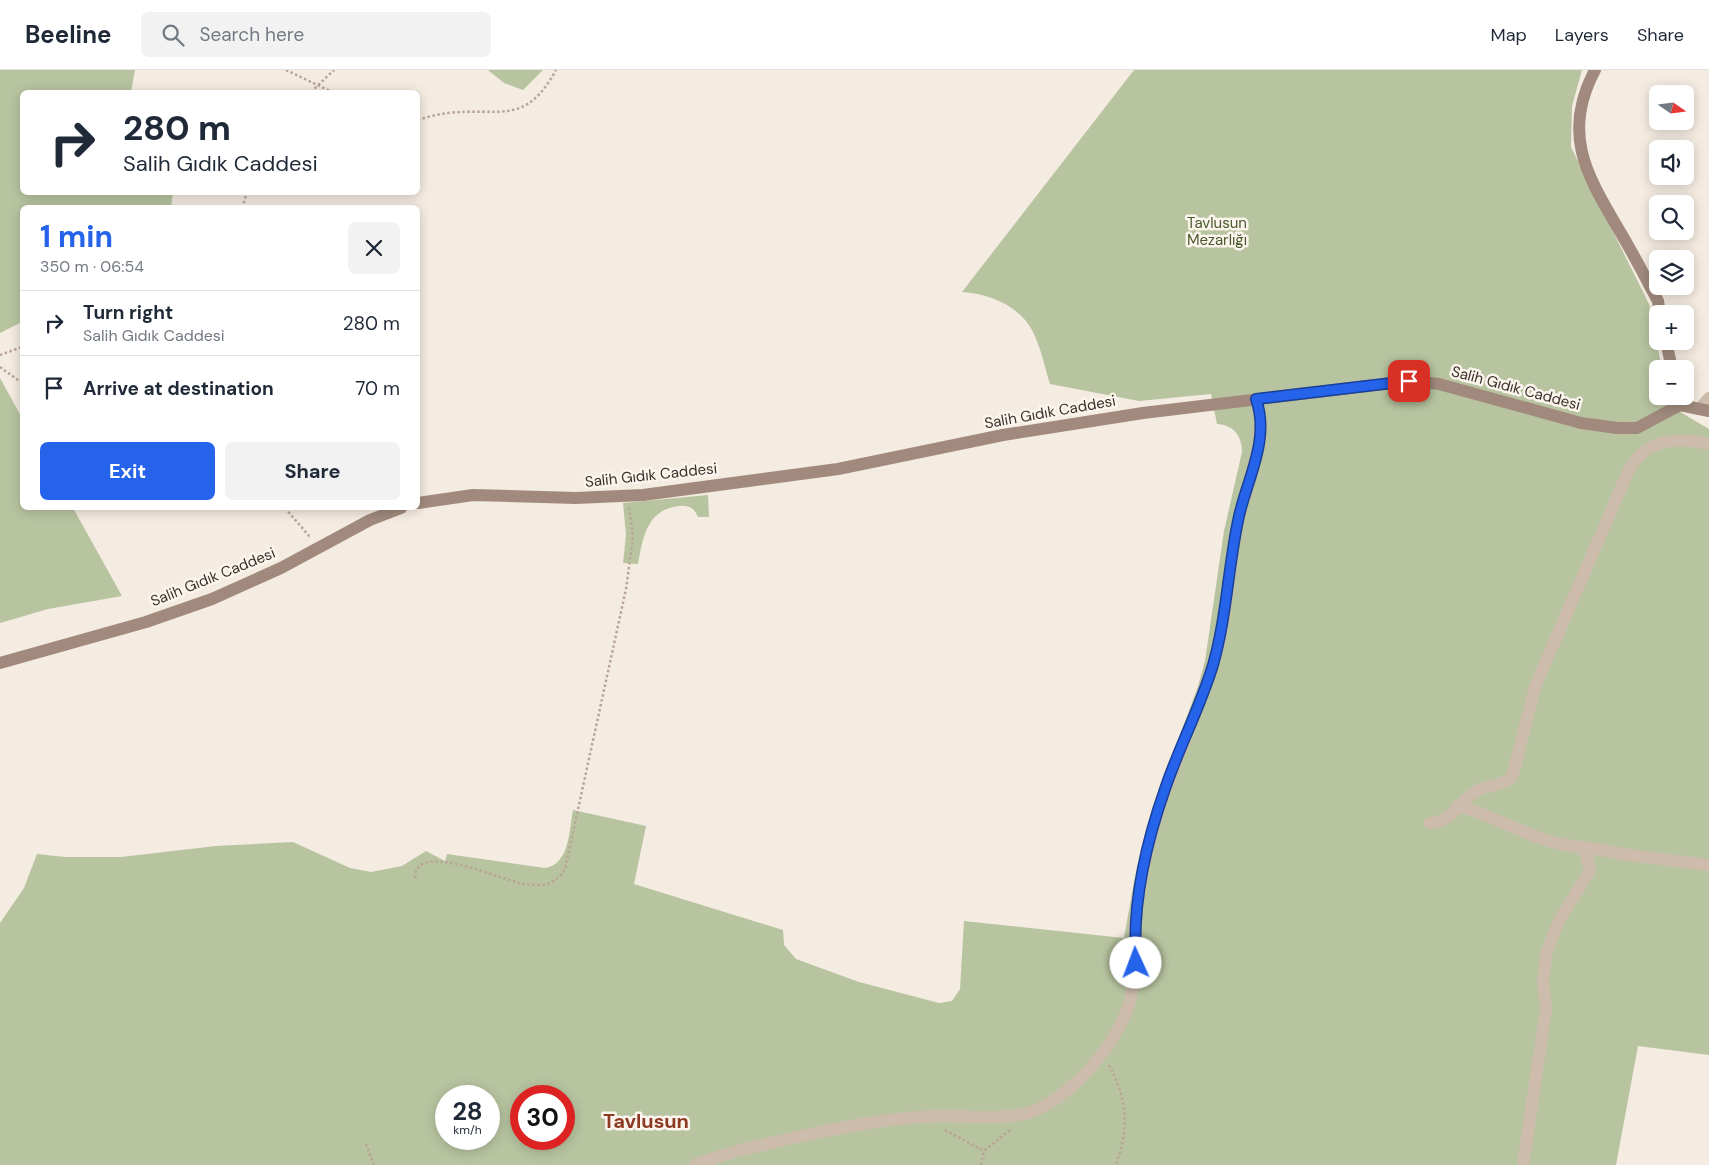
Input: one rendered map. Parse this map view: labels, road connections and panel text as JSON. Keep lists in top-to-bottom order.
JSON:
{
  "streets": {
    "street": ["Salih Gıdık Caddesi"]
  },
  "districts": ["Tavlusun"],
  "parks": ["Tavlusun Mezarlığı"],
  "north": "right",
  "page": {
    "header": "Beeline",
    "search": "Search here",
    "nav": ["Map", "Layers", "Share"],
    "map_buttons": ["+", "−"],
    "turn": ["280 m", "Salih Gıdık Caddesi"],
    "heading": ["1 min", "350 m · 06:54"],
    "list": [
      {
        "name": "Turn right",
        "note": "Salih Gıdık Caddesi",
        "value": "280 m"
      },
      {
        "name": "Arrive at destination",
        "value": "70 m"
      }
    ],
    "buttons": ["Exit", "Share"],
    "speed": "28 km/h",
    "limit": "30"
  }
}
